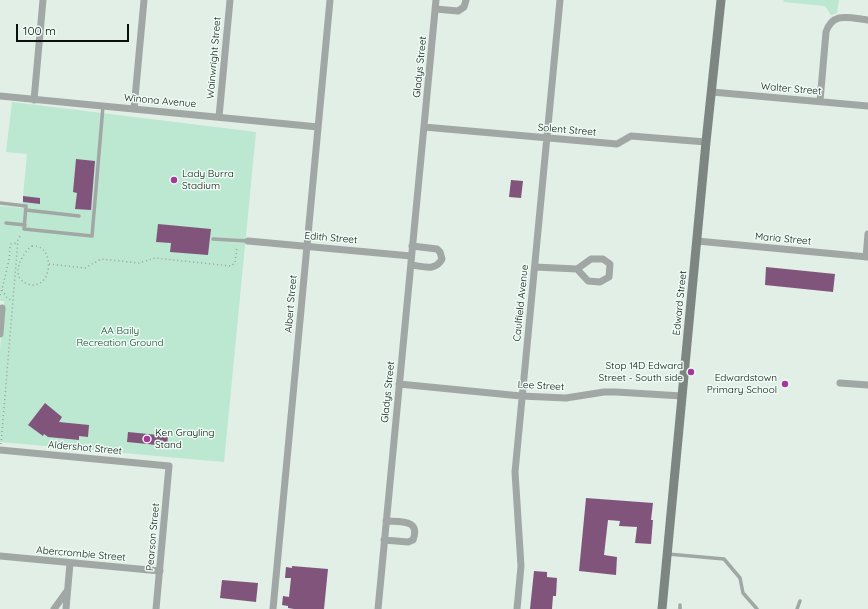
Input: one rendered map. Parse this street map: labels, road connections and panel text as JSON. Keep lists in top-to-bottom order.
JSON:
{
  "streets": {
    "street": [
      "Wainwright Street",
      "Gladys Street",
      "Walter Street",
      "Winona Avenue",
      "Solent Street",
      "Edith Street",
      "Maria Street",
      "Caulfield Avenue",
      "Edward Street",
      "Albert Street",
      "Lee Street",
      "Aldershot Street",
      "Pearson Street",
      "Abercrombie Street"
    ]
  },
  "crossings": [
    ["Wainwright Street", "Winona Avenue"],
    ["Gladys Street", "Solent Street"],
    ["Gladys Street", "Edith Street"],
    ["Gladys Street", "Lee Street"],
    ["Walter Street", "Edward Street"],
    ["Winona Avenue", "Albert Street"],
    ["Solent Street", "Caulfield Avenue"],
    ["Solent Street", "Edward Street"],
    ["Edith Street", "Albert Street"],
    ["Maria Street", "Edward Street"],
    ["Caulfield Avenue", "Lee Street"],
    ["Edward Street", "Lee Street"],
    ["Aldershot Street", "Pearson Street"],
    ["Pearson Street", "Abercrombie Street"]
  ],
  "parks": ["AA Baily Recreation Ground"],
  "places": [
    "Lady Burra Stadium",
    "Stop 14D Edward Street - South side",
    "Edwardstown Primary School",
    "Ken Grayling Stand"
  ],
  "scale_bar": "100 m"
}
